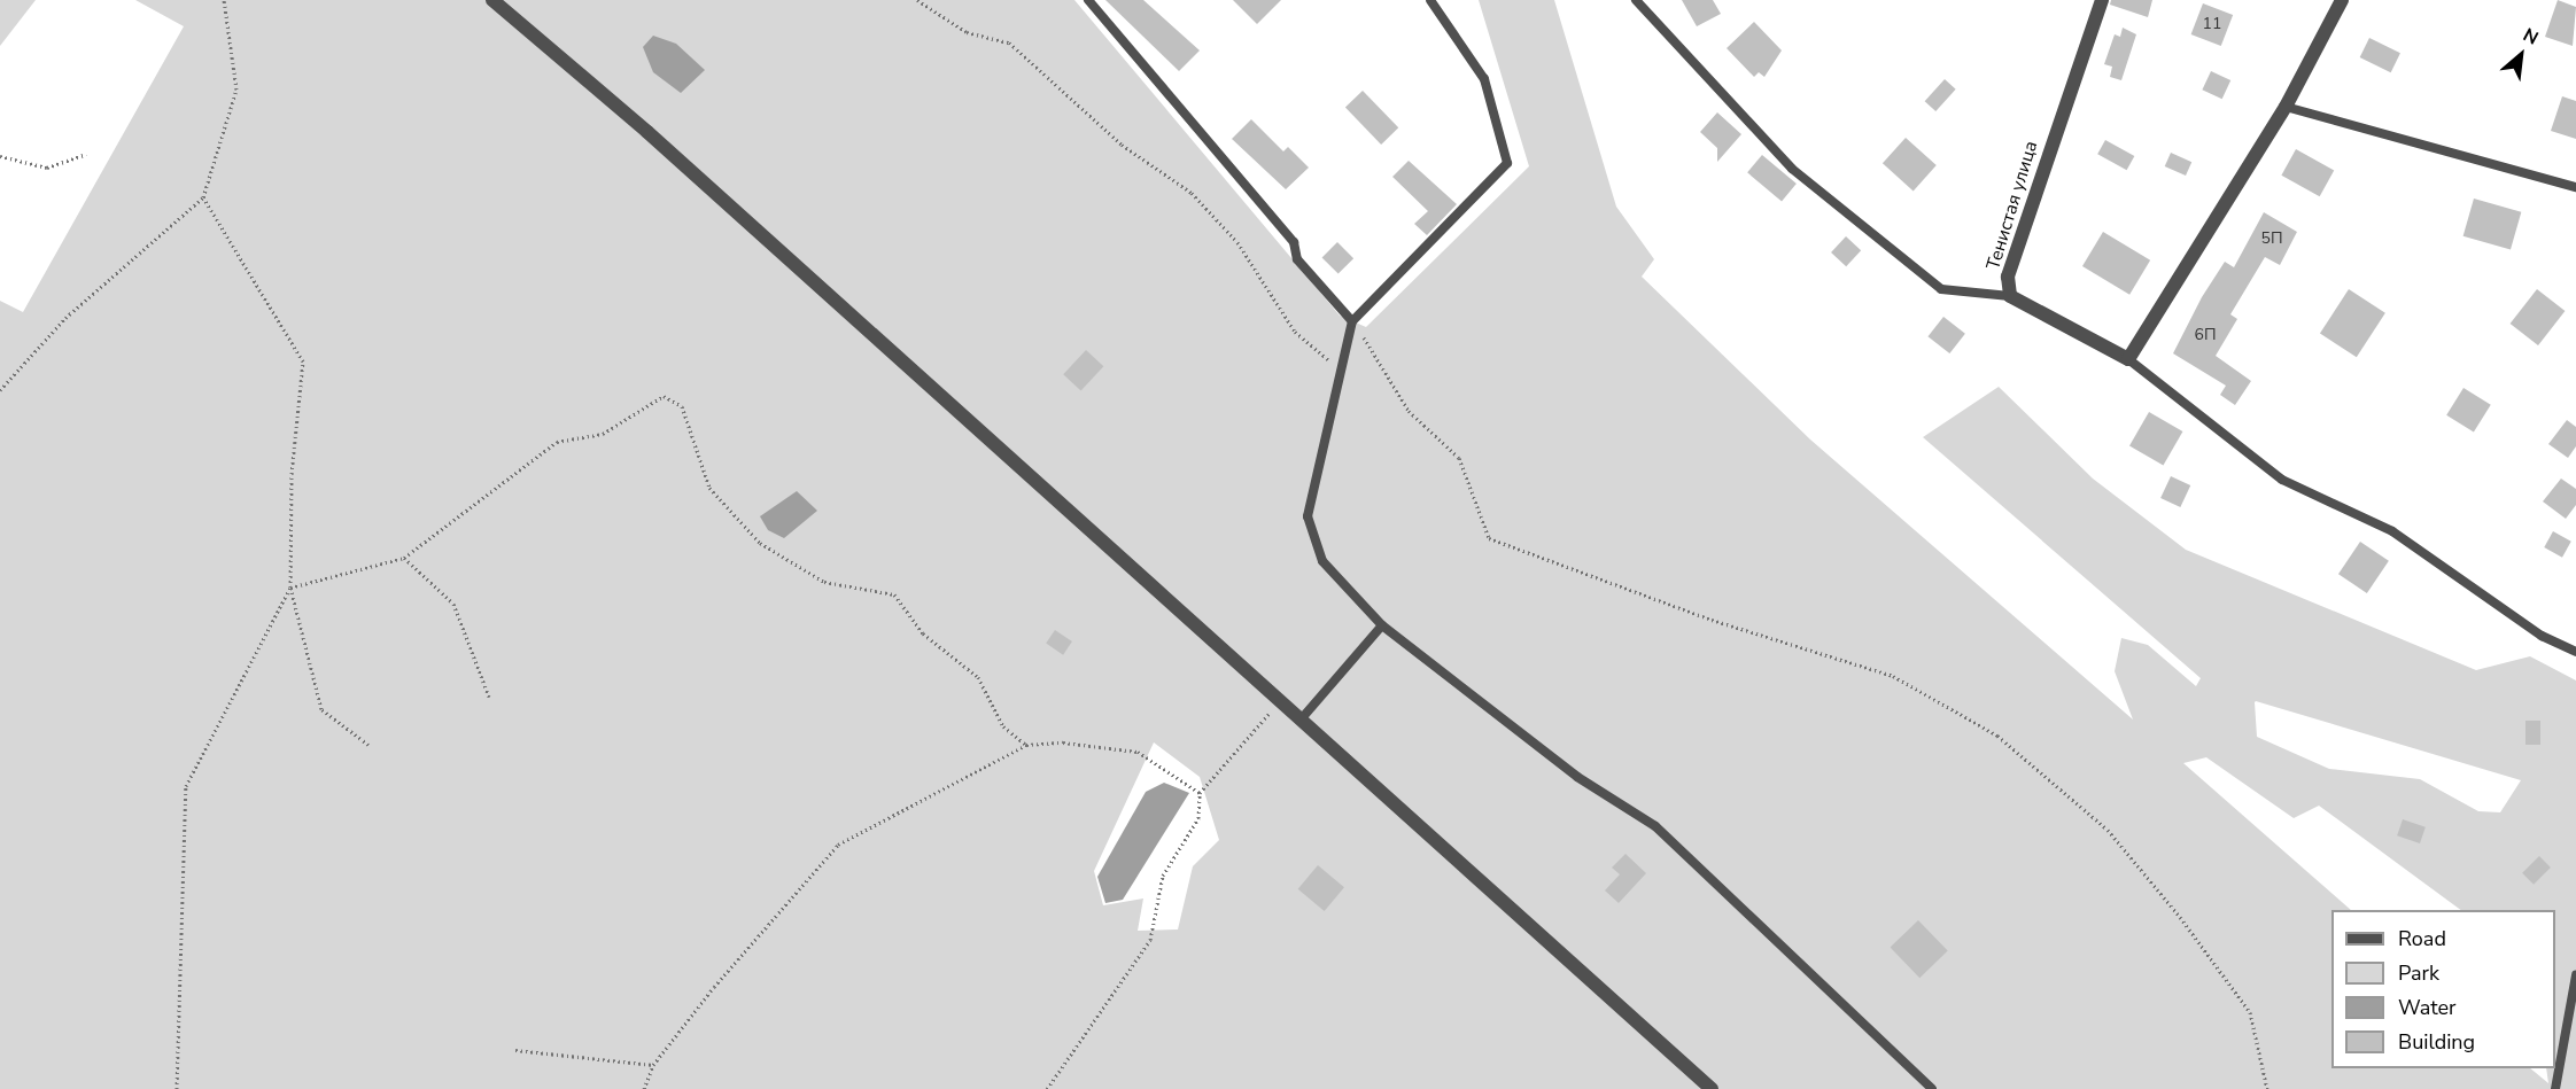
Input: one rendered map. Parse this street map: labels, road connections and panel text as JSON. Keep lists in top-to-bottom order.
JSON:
{
  "streets": {
    "street": ["Тенистая улица"]
  },
  "house_numbers": ["11", "5П", "6П"],
  "legend": [
    "Road",
    "Park",
    "Water",
    "Building"
  ],
  "north": "top right"
}
